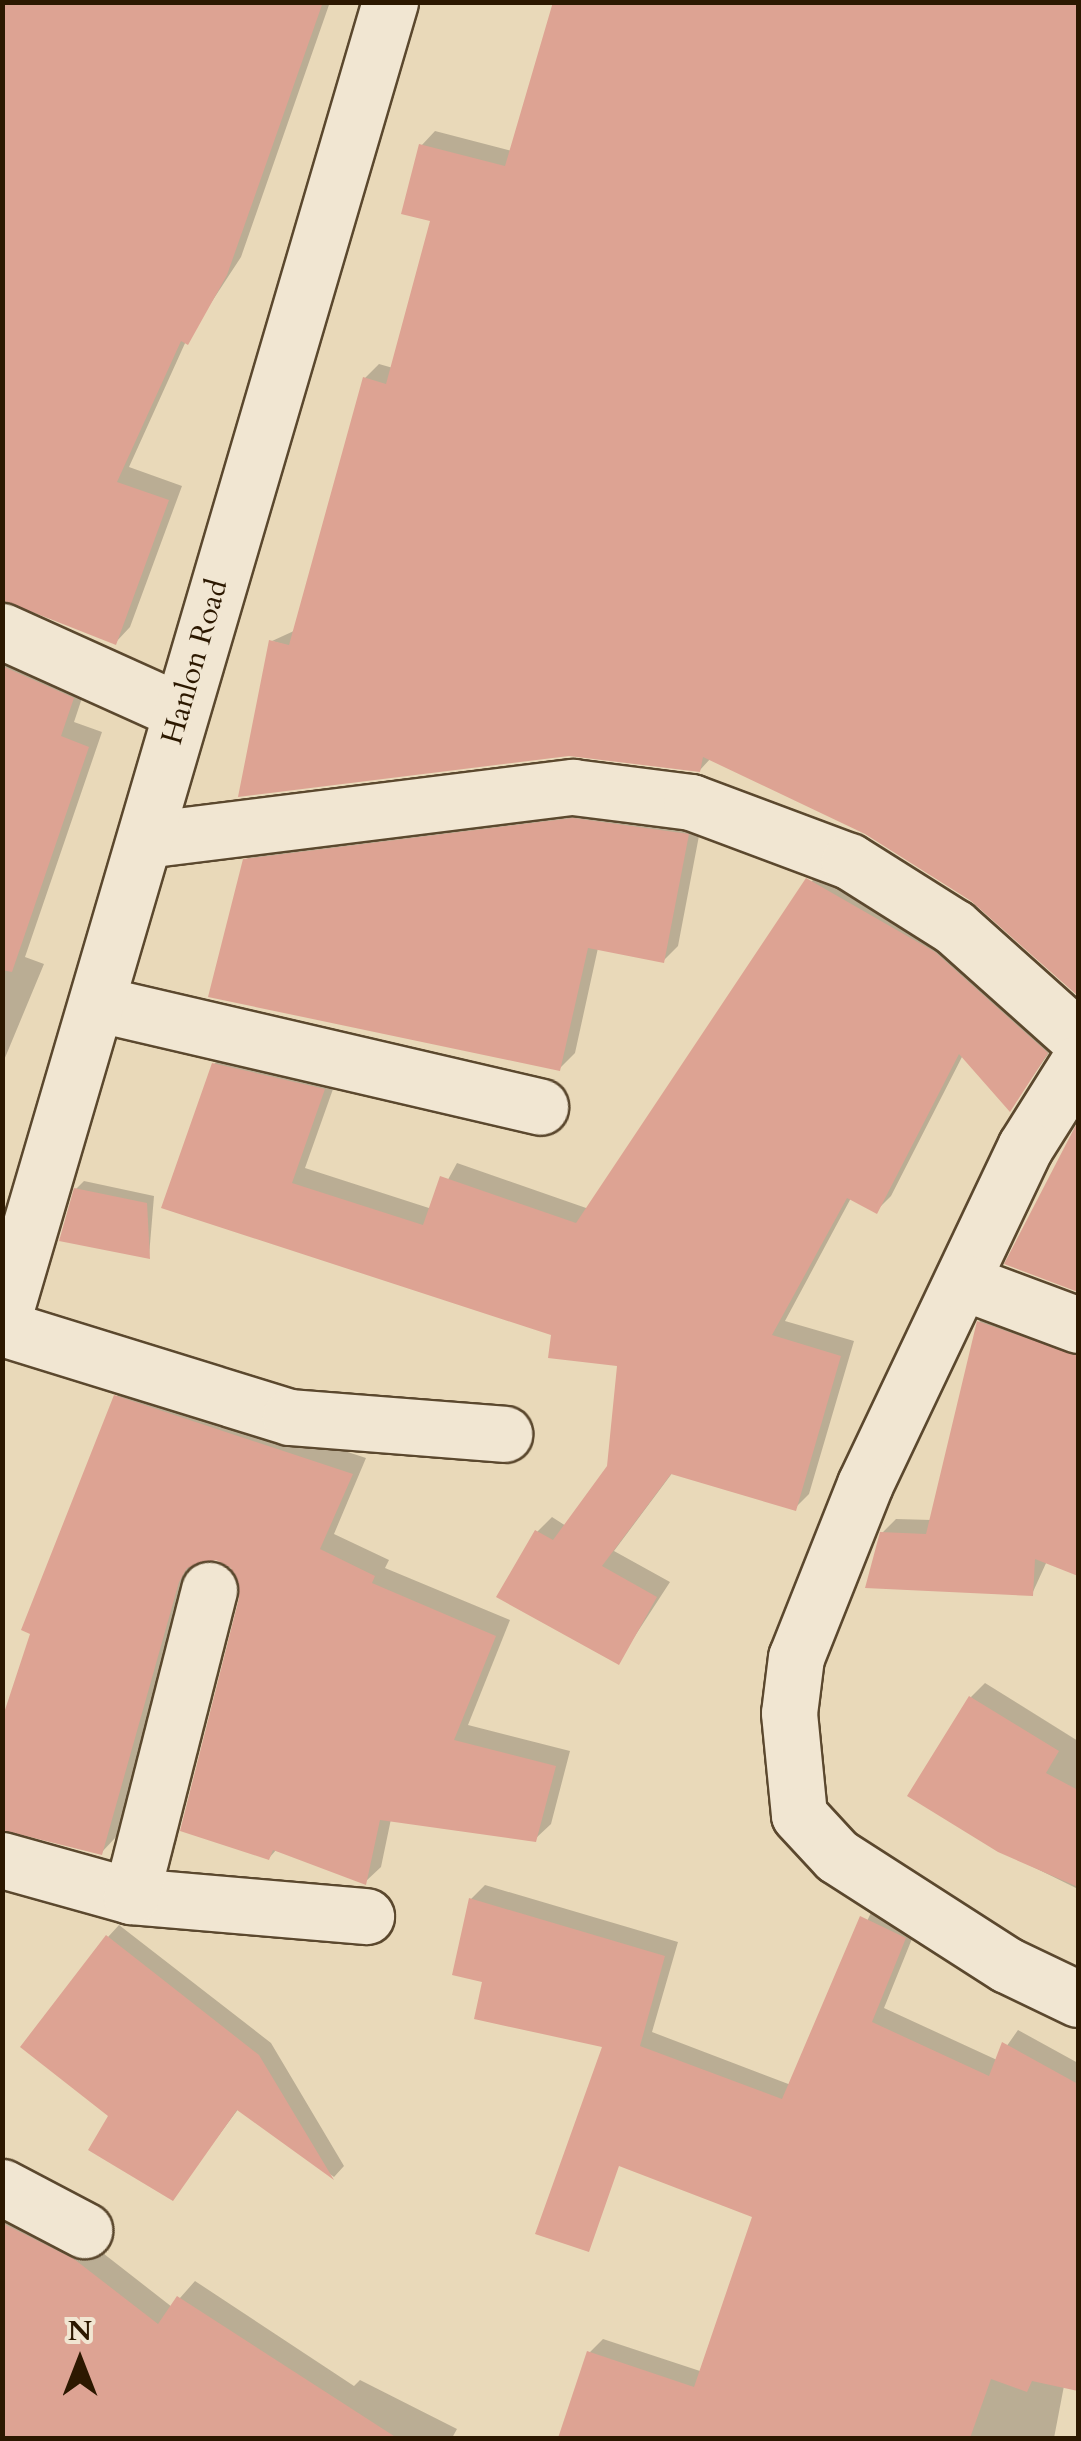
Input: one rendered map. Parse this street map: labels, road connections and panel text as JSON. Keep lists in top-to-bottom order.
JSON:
{
  "streets": {
    "street": ["Hanlon Road"]
  },
  "north": "top"
}
